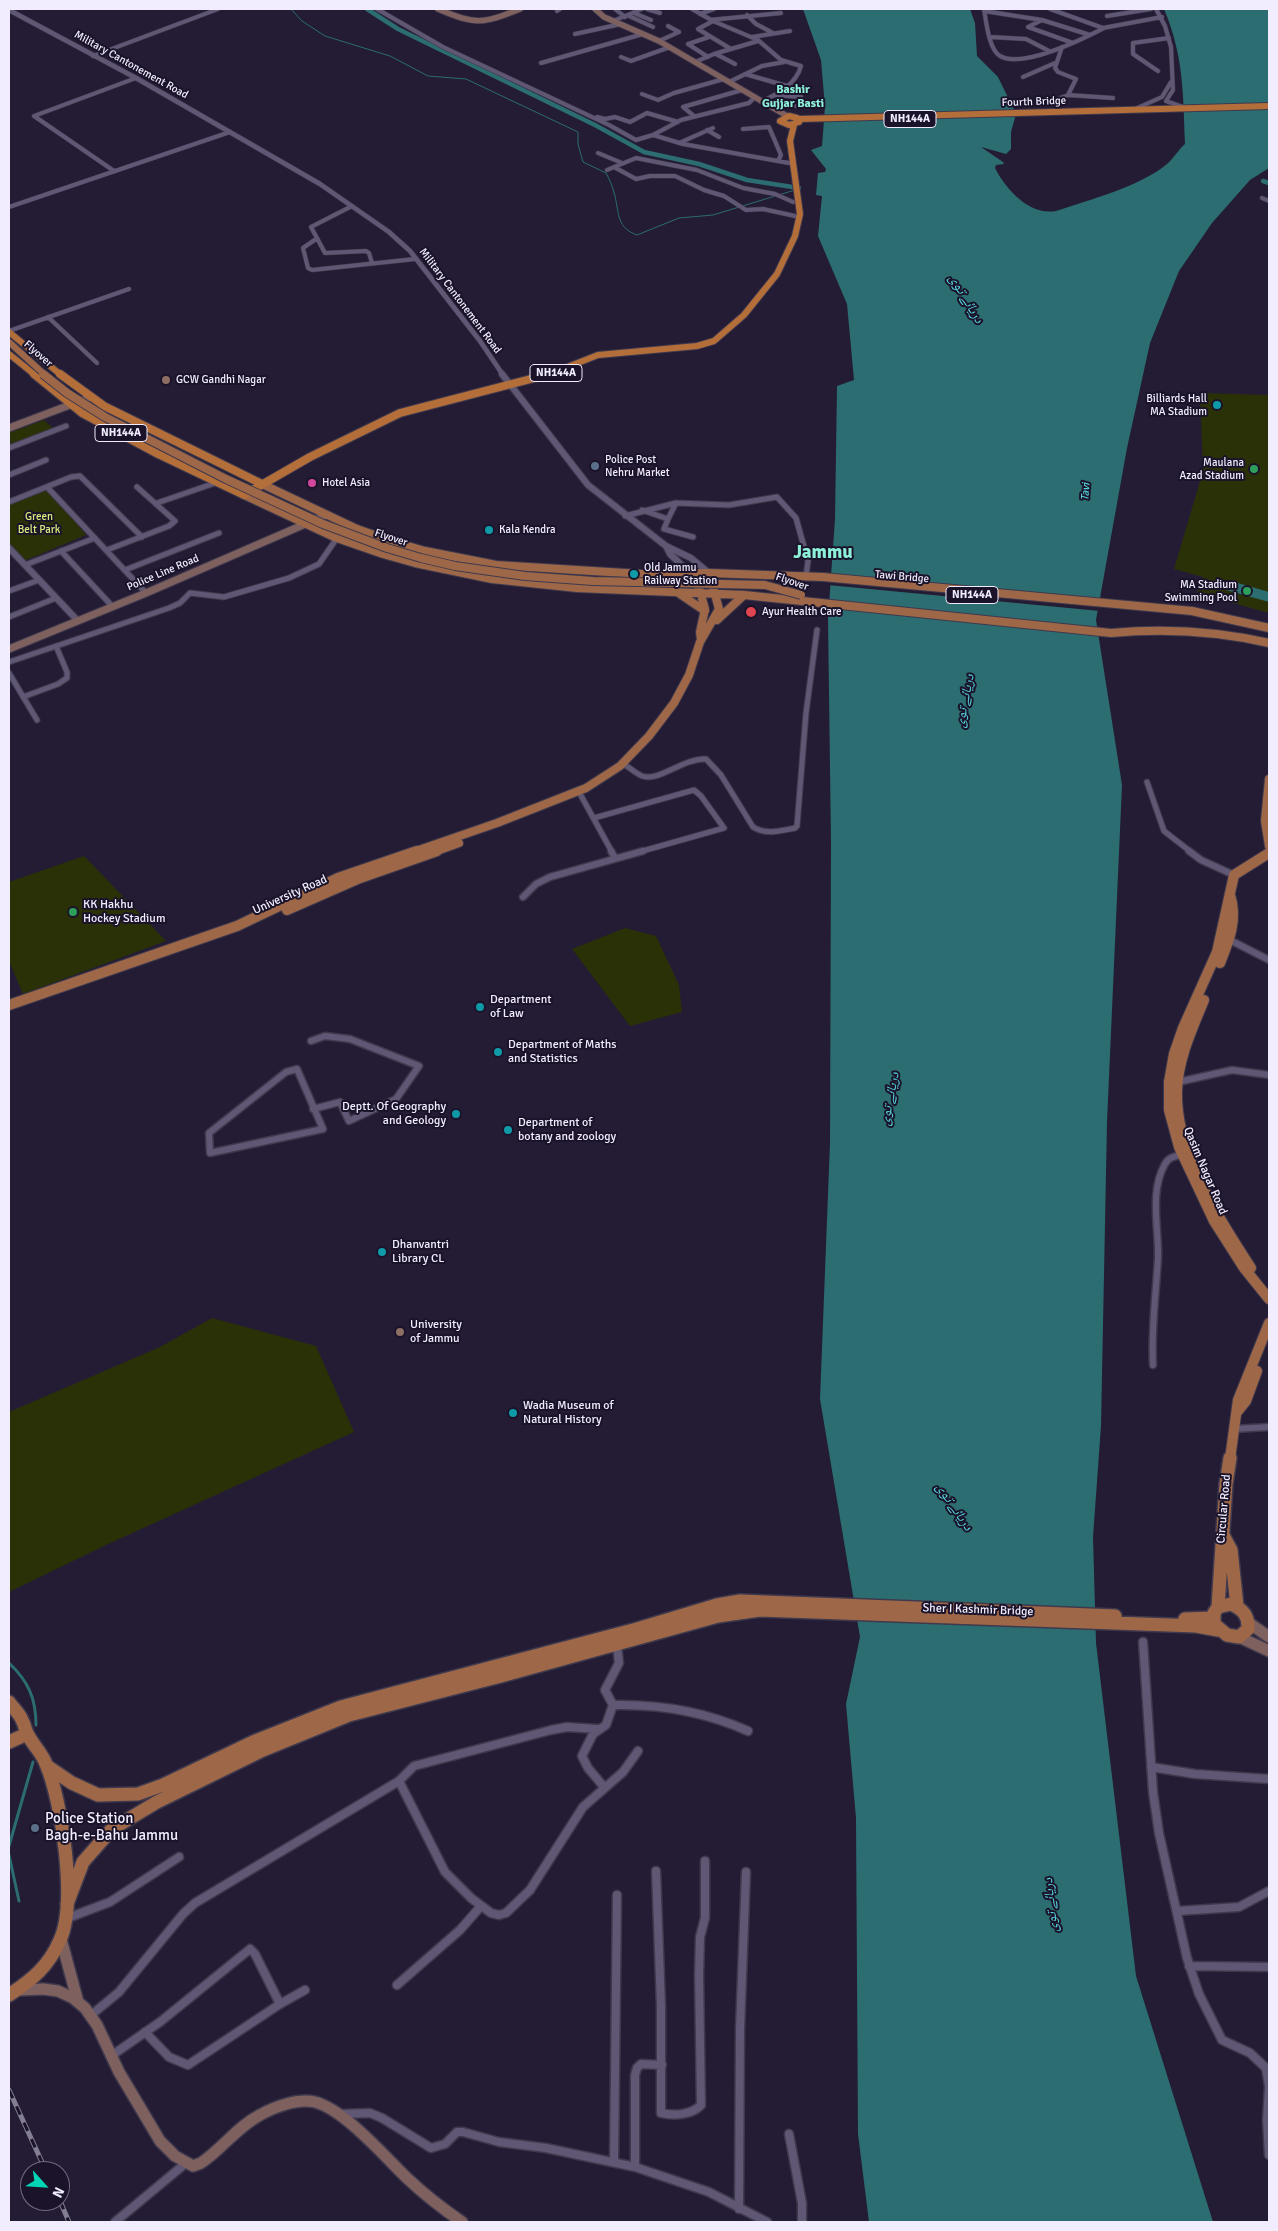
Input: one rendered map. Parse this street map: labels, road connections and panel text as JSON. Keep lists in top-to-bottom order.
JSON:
{
  "streets": {
    "highway": ["Fourth Bridge", "NH144A"],
    "main road": [
      "Flyover",
      "Police Line Road",
      "Tawi Bridge",
      "University Road",
      "Qasim Nagar Road",
      "Circular Road"
    ],
    "street": ["Military Cantonement Road"]
  },
  "crossings": [
    ["Military Cantonement Road", "NH144A"],
    ["Military Cantonement Road", "Tawi Bridge"],
    ["Fourth Bridge", "NH144A"],
    ["NH144A", "Flyover"],
    ["NH144A", "Tawi Bridge"],
    ["Flyover", "Tawi Bridge"],
    ["Police Line Road", "Tawi Bridge"]
  ],
  "districts": ["Bashir Gujjar Basti", "Jammu"],
  "water": ["دریائے توی", "Tavi"],
  "parks": ["Green Belt Park"],
  "places": [
    "GCW Gandhi Nagar",
    "Billiards Hall MA Stadium",
    "Police Post Nehru Market",
    "Maulana Azad Stadium",
    "Hotel Asia",
    "Kala Kendra",
    "Old Jammu Railway Station",
    "MA Stadium Swimming Pool",
    "Ayur Health Care",
    "KK Hakhu Hockey Stadium",
    "Department of Law",
    "Department of Maths and Statistics",
    "Deptt. Of Geography and Geology",
    "Department of botany and zoology",
    "Dhanvantri Library CL",
    "University of Jammu",
    "Wadia Museum of Natural History",
    "Police Station Bagh-e-Bahu Jammu"
  ],
  "north": "bottom right"
}
